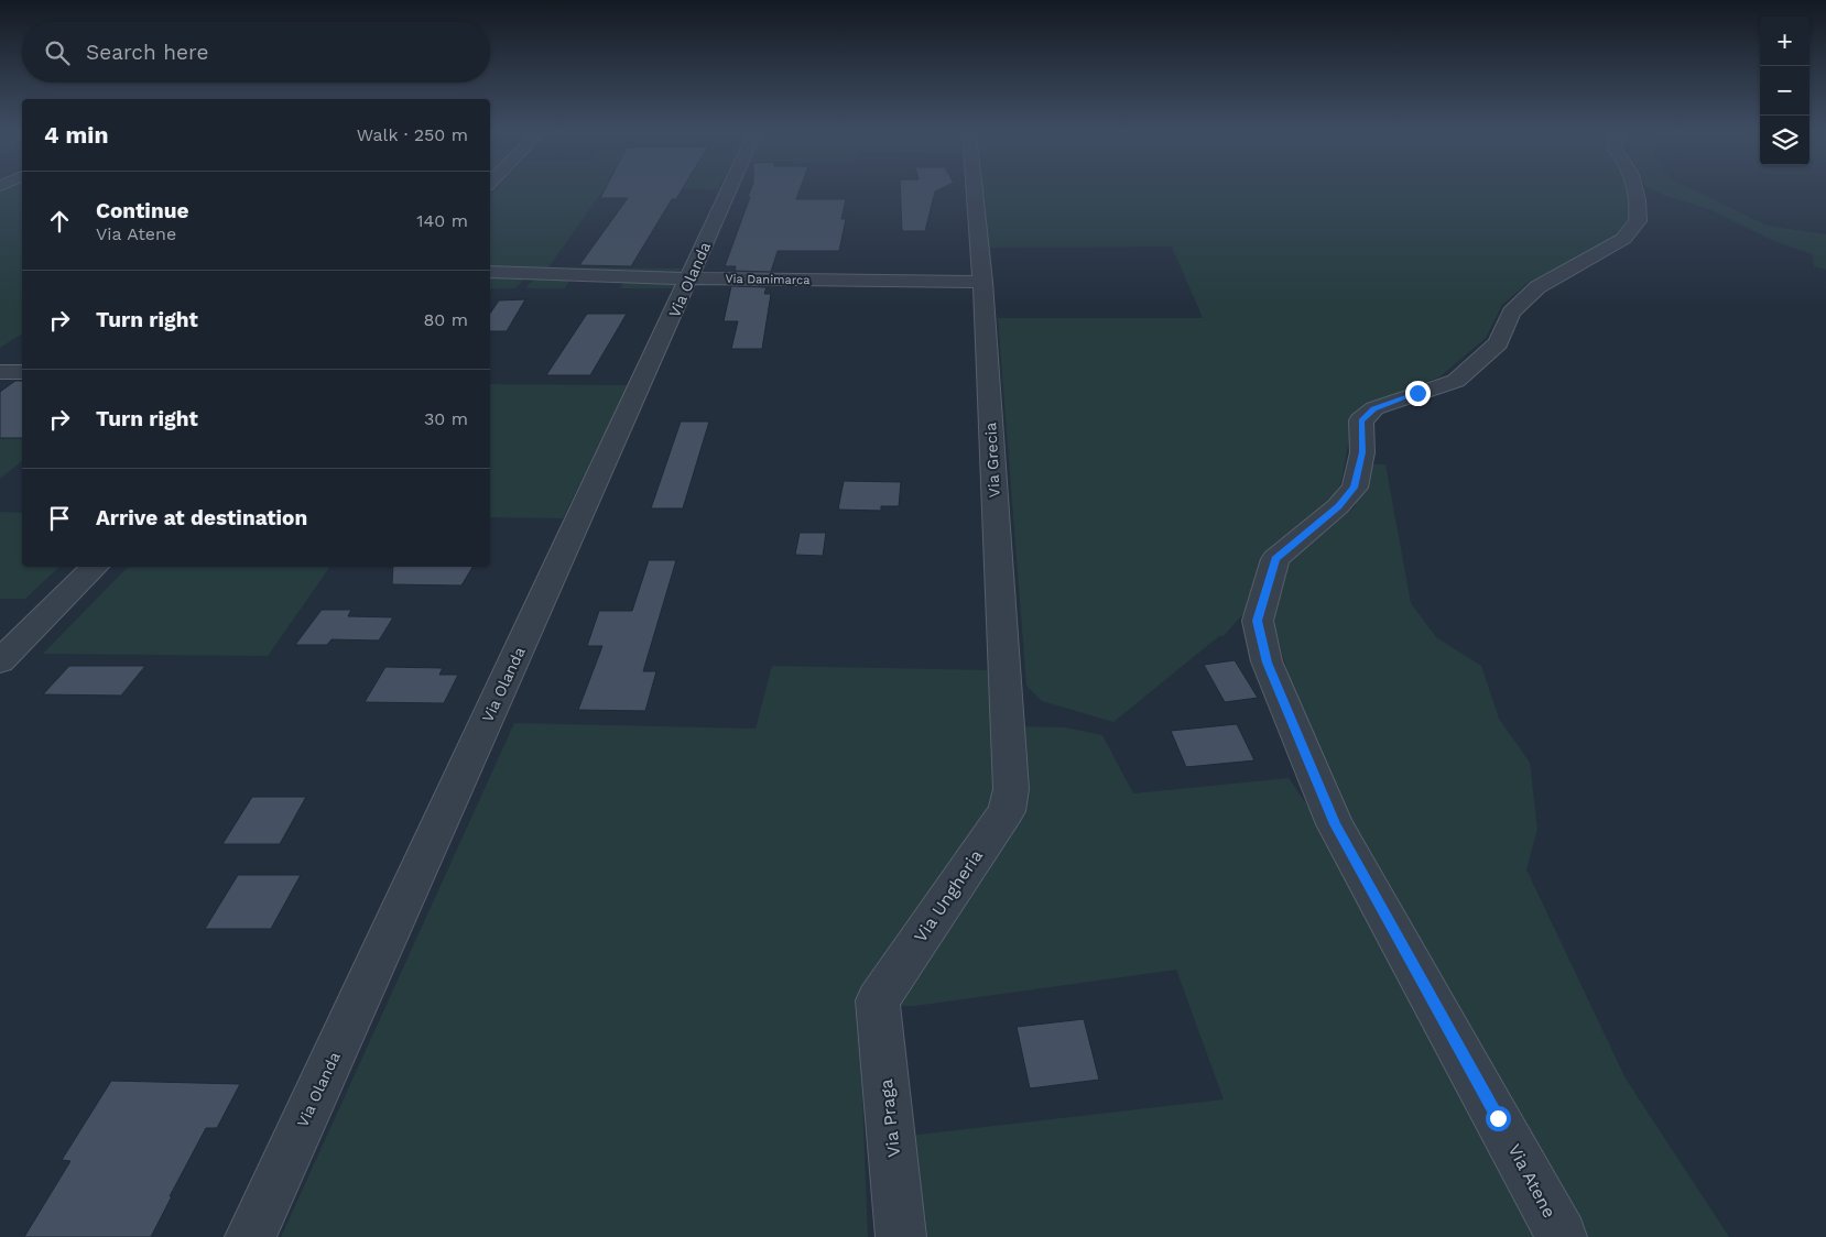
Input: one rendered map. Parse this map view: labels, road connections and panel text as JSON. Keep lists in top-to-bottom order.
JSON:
{
  "streets": {
    "street": [
      "Via Olanda",
      "Via Danimarca",
      "Via Grecia",
      "Via Ungheria",
      "Via Praga",
      "Via Atene"
    ]
  },
  "crossings": [
    ["Via Olanda", "Via Danimarca"],
    ["Via Danimarca", "Via Grecia"],
    ["Via Grecia", "Via Ungheria"],
    ["Via Ungheria", "Via Praga"]
  ],
  "page": {
    "map_buttons": ["+", "−"],
    "search": "Search here",
    "heading": ["4 min", "Walk · 250 m"],
    "list": [
      ["Continue", "Via Atene", "140 m"],
      ["Turn right", "80 m"],
      ["Turn right", "30 m"],
      "Arrive at destination"
    ]
  }
}
